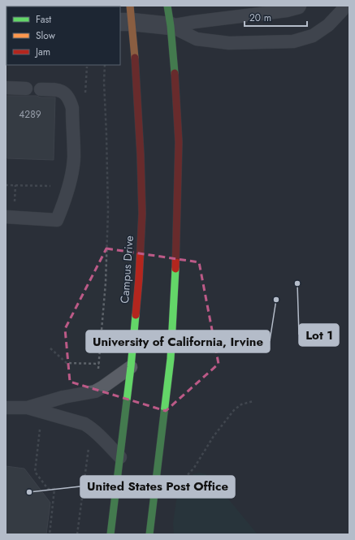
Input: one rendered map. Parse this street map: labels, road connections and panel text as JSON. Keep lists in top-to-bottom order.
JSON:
{
  "streets": {
    "main road": ["Campus Drive"]
  },
  "places": ["Lot 1", "University of California, Irvine", "United States Post Office"],
  "house_numbers": ["4289"],
  "legend": ["Fast", "Slow", "Jam"],
  "scale_bar": "20 m"
}
